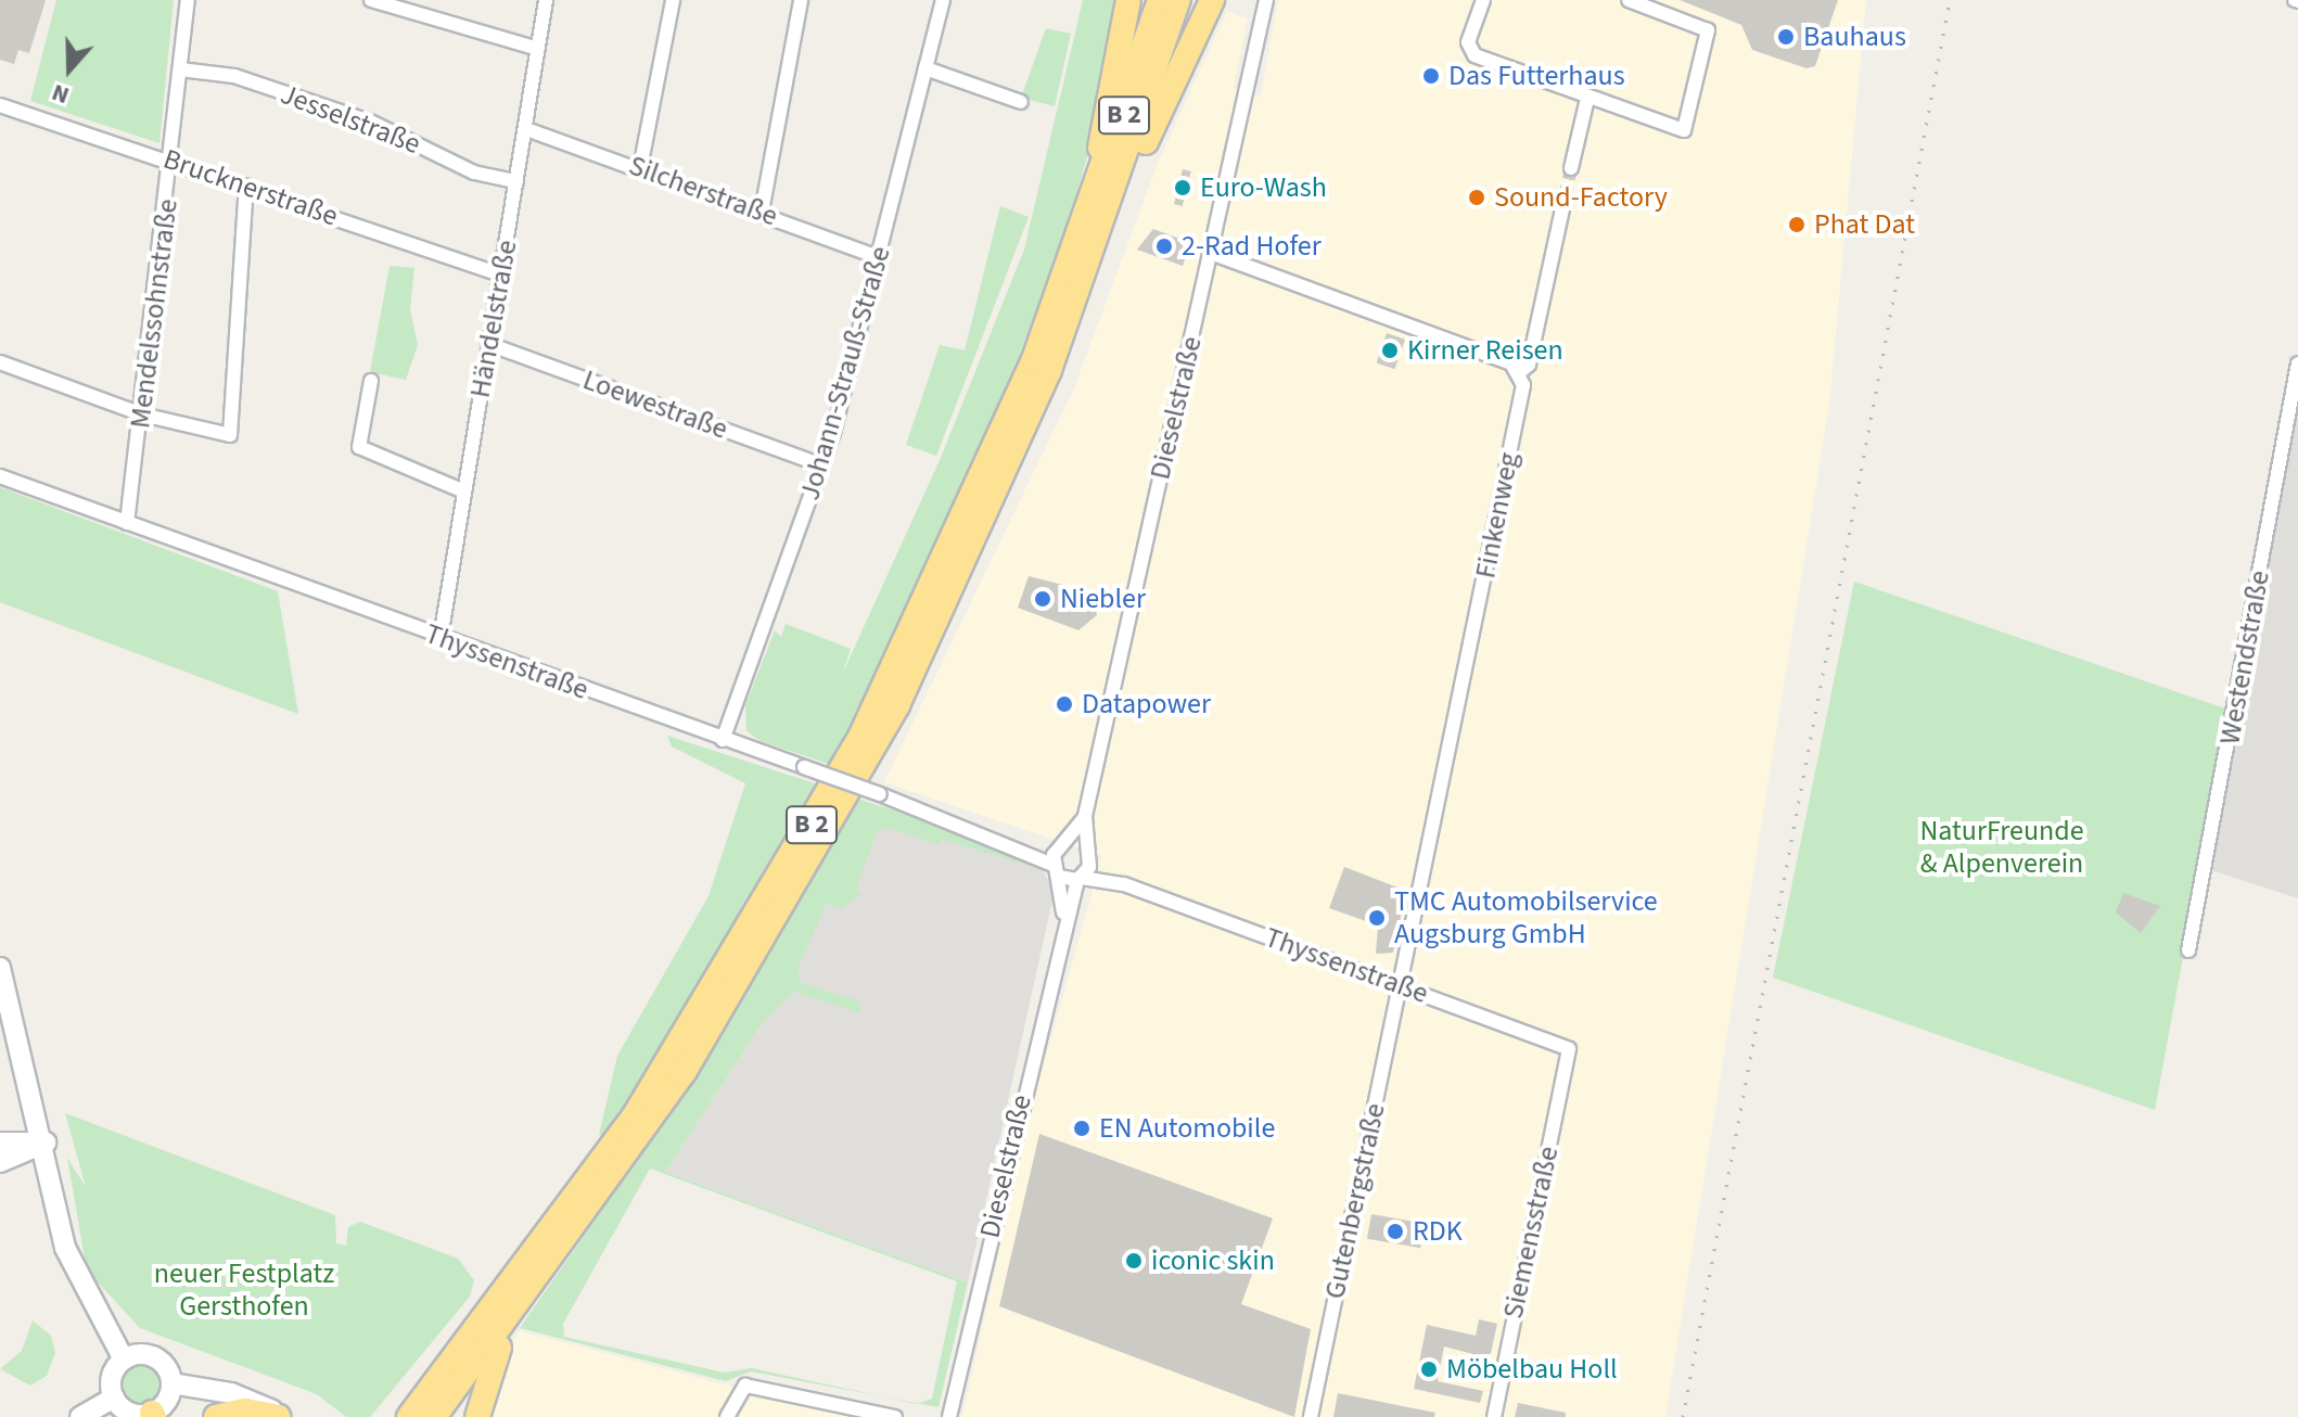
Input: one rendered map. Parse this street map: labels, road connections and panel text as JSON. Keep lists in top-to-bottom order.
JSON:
{
  "streets": {
    "highway": ["B 2"],
    "street": [
      "Jesselstraße",
      "Brucknerstraße",
      "Silcherstraße",
      "Mendelssohnstraße",
      "Händelstraße",
      "Johann-Strauß-Straße",
      "Loewestraße",
      "Dieselstraße",
      "Finkenweg",
      "Westendstraße",
      "Thyssenstraße",
      "Gutenbergstraße",
      "Siemensstraße"
    ]
  },
  "crossings": [
    ["Jesselstraße", "Mendelssohnstraße"],
    ["Jesselstraße", "Händelstraße"],
    ["Brucknerstraße", "Mendelssohnstraße"],
    ["Brucknerstraße", "Händelstraße"],
    ["Silcherstraße", "Händelstraße"],
    ["Silcherstraße", "Johann-Strauß-Straße"],
    ["Mendelssohnstraße", "Thyssenstraße"],
    ["Händelstraße", "Loewestraße"],
    ["Händelstraße", "Thyssenstraße"],
    ["Johann-Strauß-Straße", "Loewestraße"],
    ["Johann-Strauß-Straße", "Thyssenstraße"],
    ["Dieselstraße", "Thyssenstraße"],
    ["Finkenweg", "Thyssenstraße"],
    ["Finkenweg", "Gutenbergstraße"],
    ["Thyssenstraße", "Gutenbergstraße"],
    ["Thyssenstraße", "Siemensstraße"]
  ],
  "parks": ["NaturFreunde & Alpenverein", "neuer Festplatz Gersthofen"],
  "places": [
    "Bauhaus",
    "Das Futterhaus",
    "Euro-Wash",
    "Sound-Factory",
    "Phat Dat",
    "2-Rad Hofer",
    "Kirner Reisen",
    "Niebler",
    "Datapower",
    "TMC Automobilservice Augsburg GmbH",
    "EN Automobile",
    "RDK",
    "iconic skin",
    "Möbelbau Holl"
  ],
  "north": "bottom"
}
